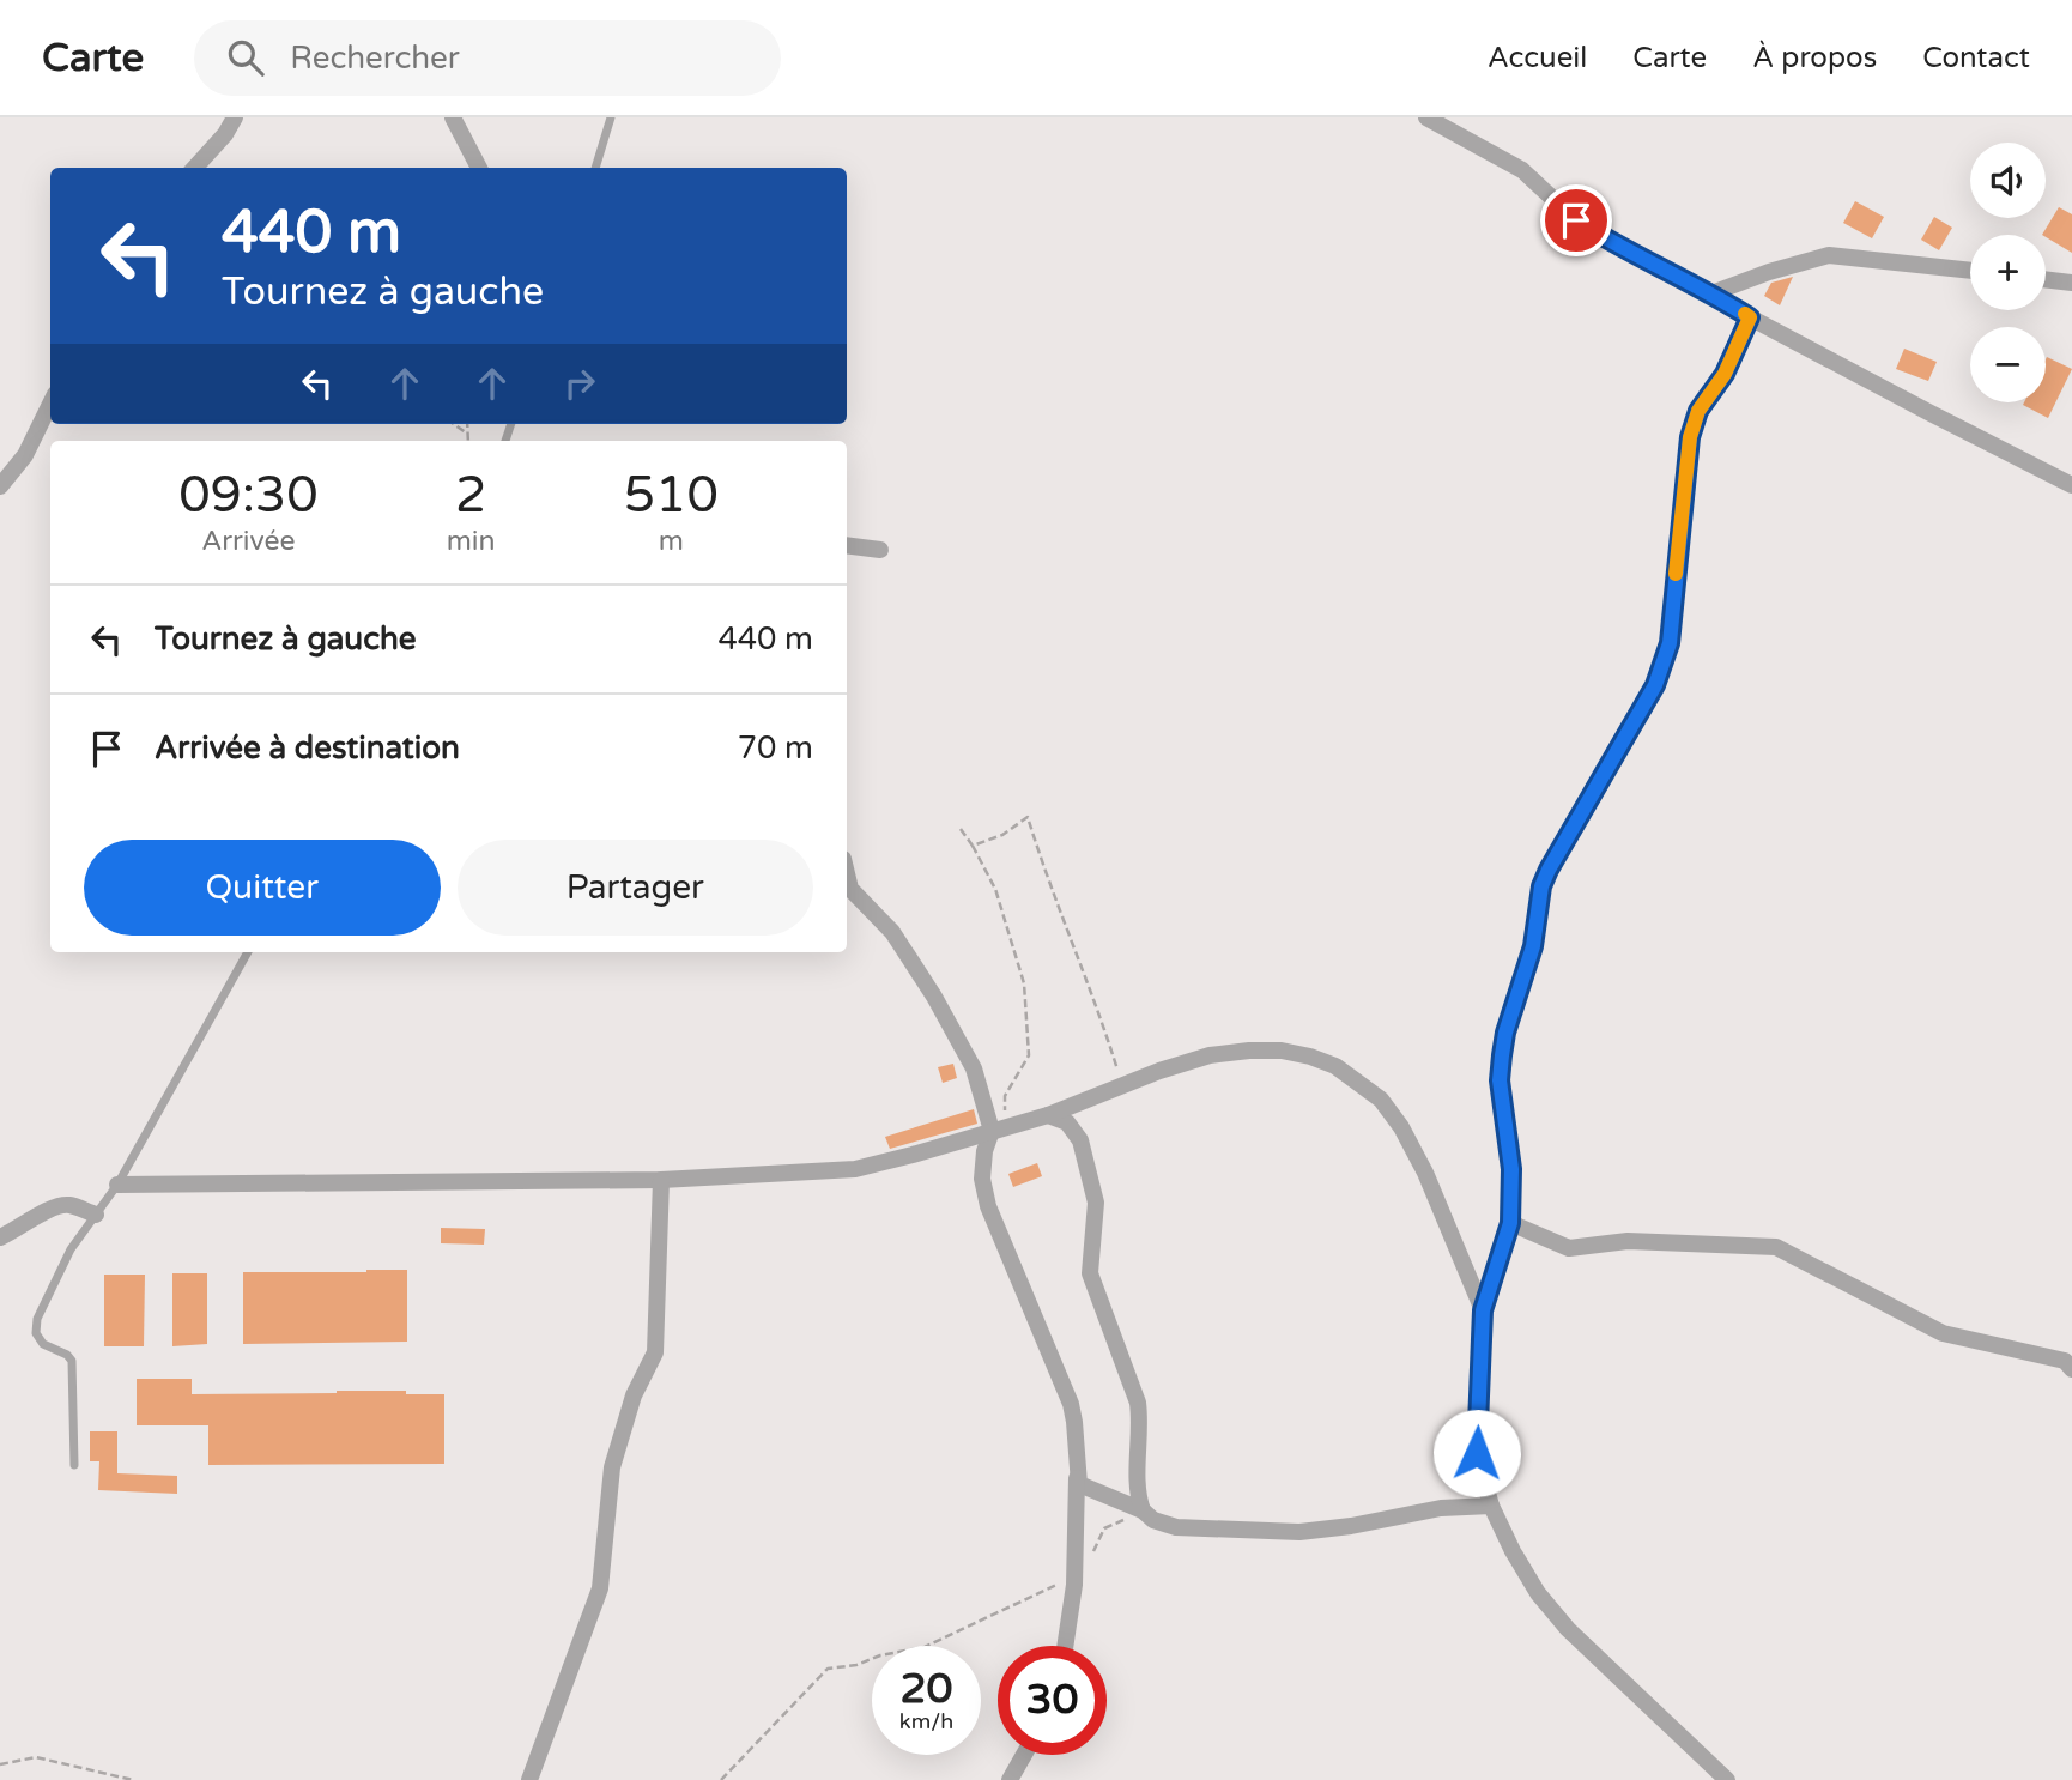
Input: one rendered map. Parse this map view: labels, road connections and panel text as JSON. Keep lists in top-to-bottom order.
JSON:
{
  "page": {
    "header": "Carte",
    "search": "Rechercher",
    "nav": [
      "Accueil",
      "Carte",
      "À propos",
      "Contact"
    ],
    "map_buttons": ["+", "−"],
    "turn": ["440 m", "Tournez à gauche"],
    "eta": [
      "09:30",
      "Arrivée",
      "2",
      "min",
      "510",
      "m"
    ],
    "list": [
      {
        "name": "Tournez à gauche",
        "value": "440 m"
      },
      {
        "name": "Arrivée à destination",
        "value": "70 m"
      }
    ],
    "buttons": ["Quitter", "Partager"],
    "speed": "20 km/h",
    "limit": "30"
  }
}
